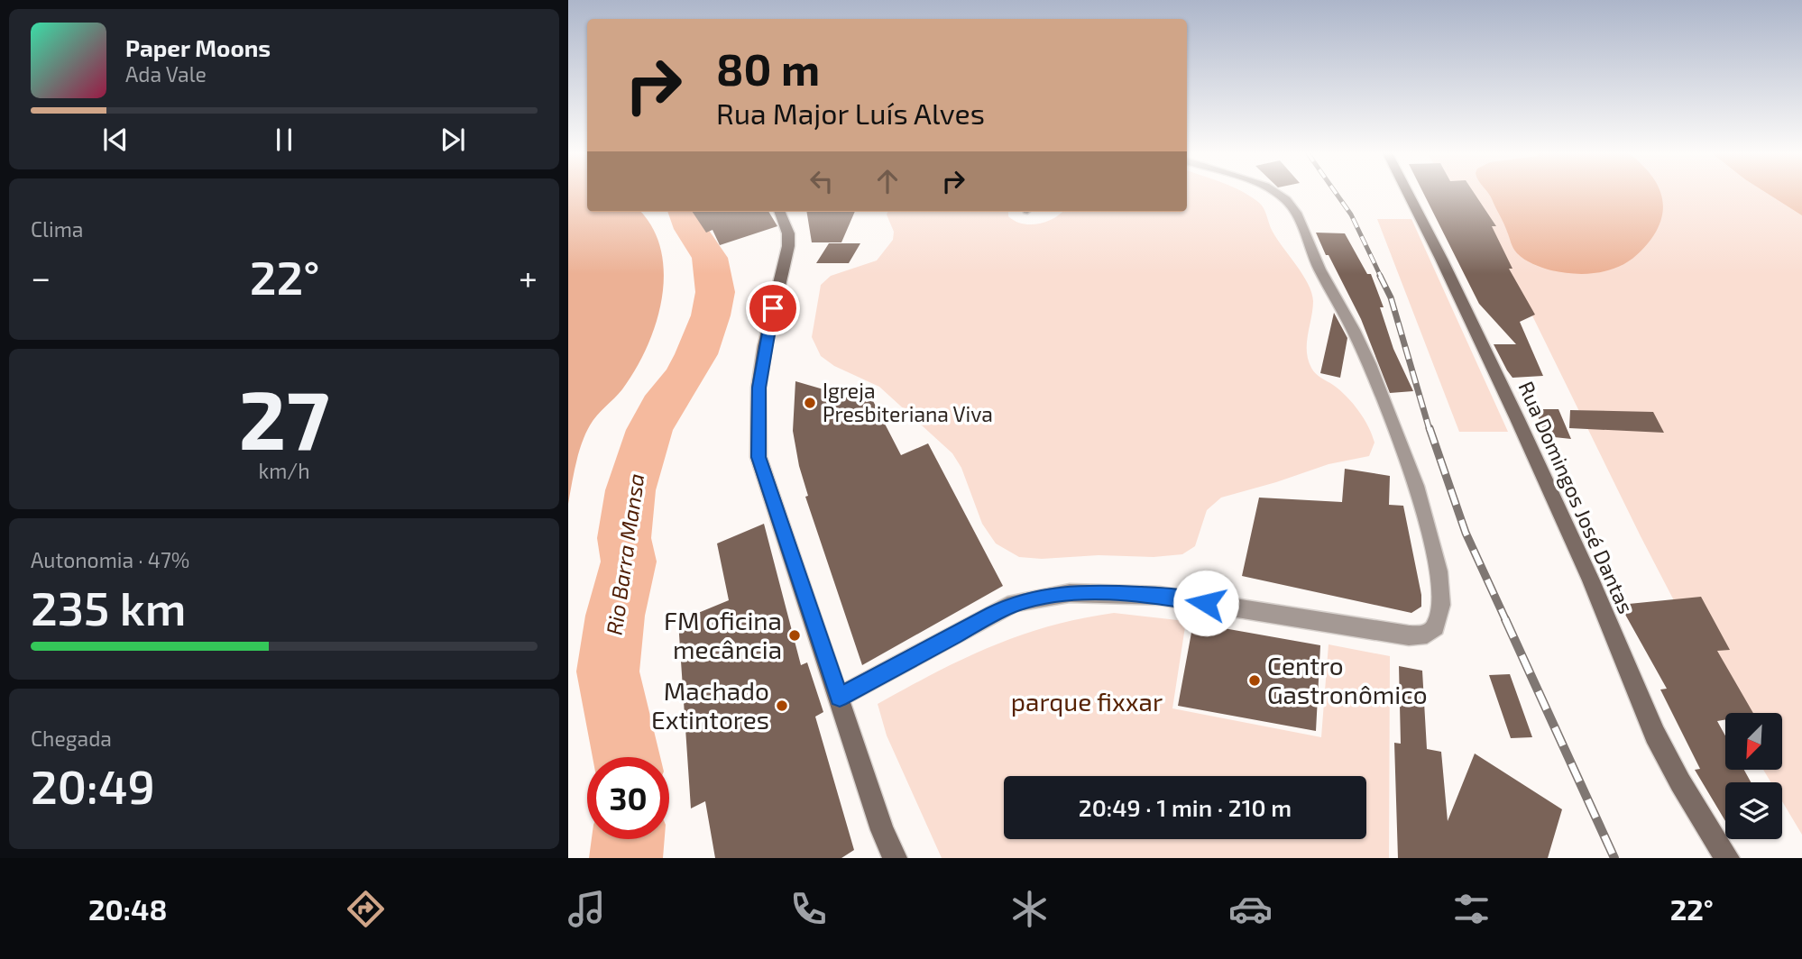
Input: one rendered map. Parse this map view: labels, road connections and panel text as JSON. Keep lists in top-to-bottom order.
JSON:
{
  "streets": {
    "street": ["Rua Domingos José Dantas"]
  },
  "water": ["Rio Barra Mansa"],
  "parks": ["parque fixxar"],
  "places": [
    "Igreja Presbiteriana Viva",
    "FM oficina mecância",
    "Centro Gastronômico",
    "Machado Extintores"
  ],
  "north": "bottom left",
  "page": {
    "turn": ["80 m", "Rua Major Luís Alves"],
    "song": ["Paper Moons", "Ada Vale"],
    "tile": [
      "Clima",
      ["27", "km/h"],
      ["Autonomia · 47%", "235 km"],
      ["Chegada", "20:49"]
    ],
    "heat": ["−", "22°", "+"],
    "limit": "30",
    "trip": "20:49 · 1 min · 210 m",
    "tabs": ["20:48", "22°"]
  }
}
